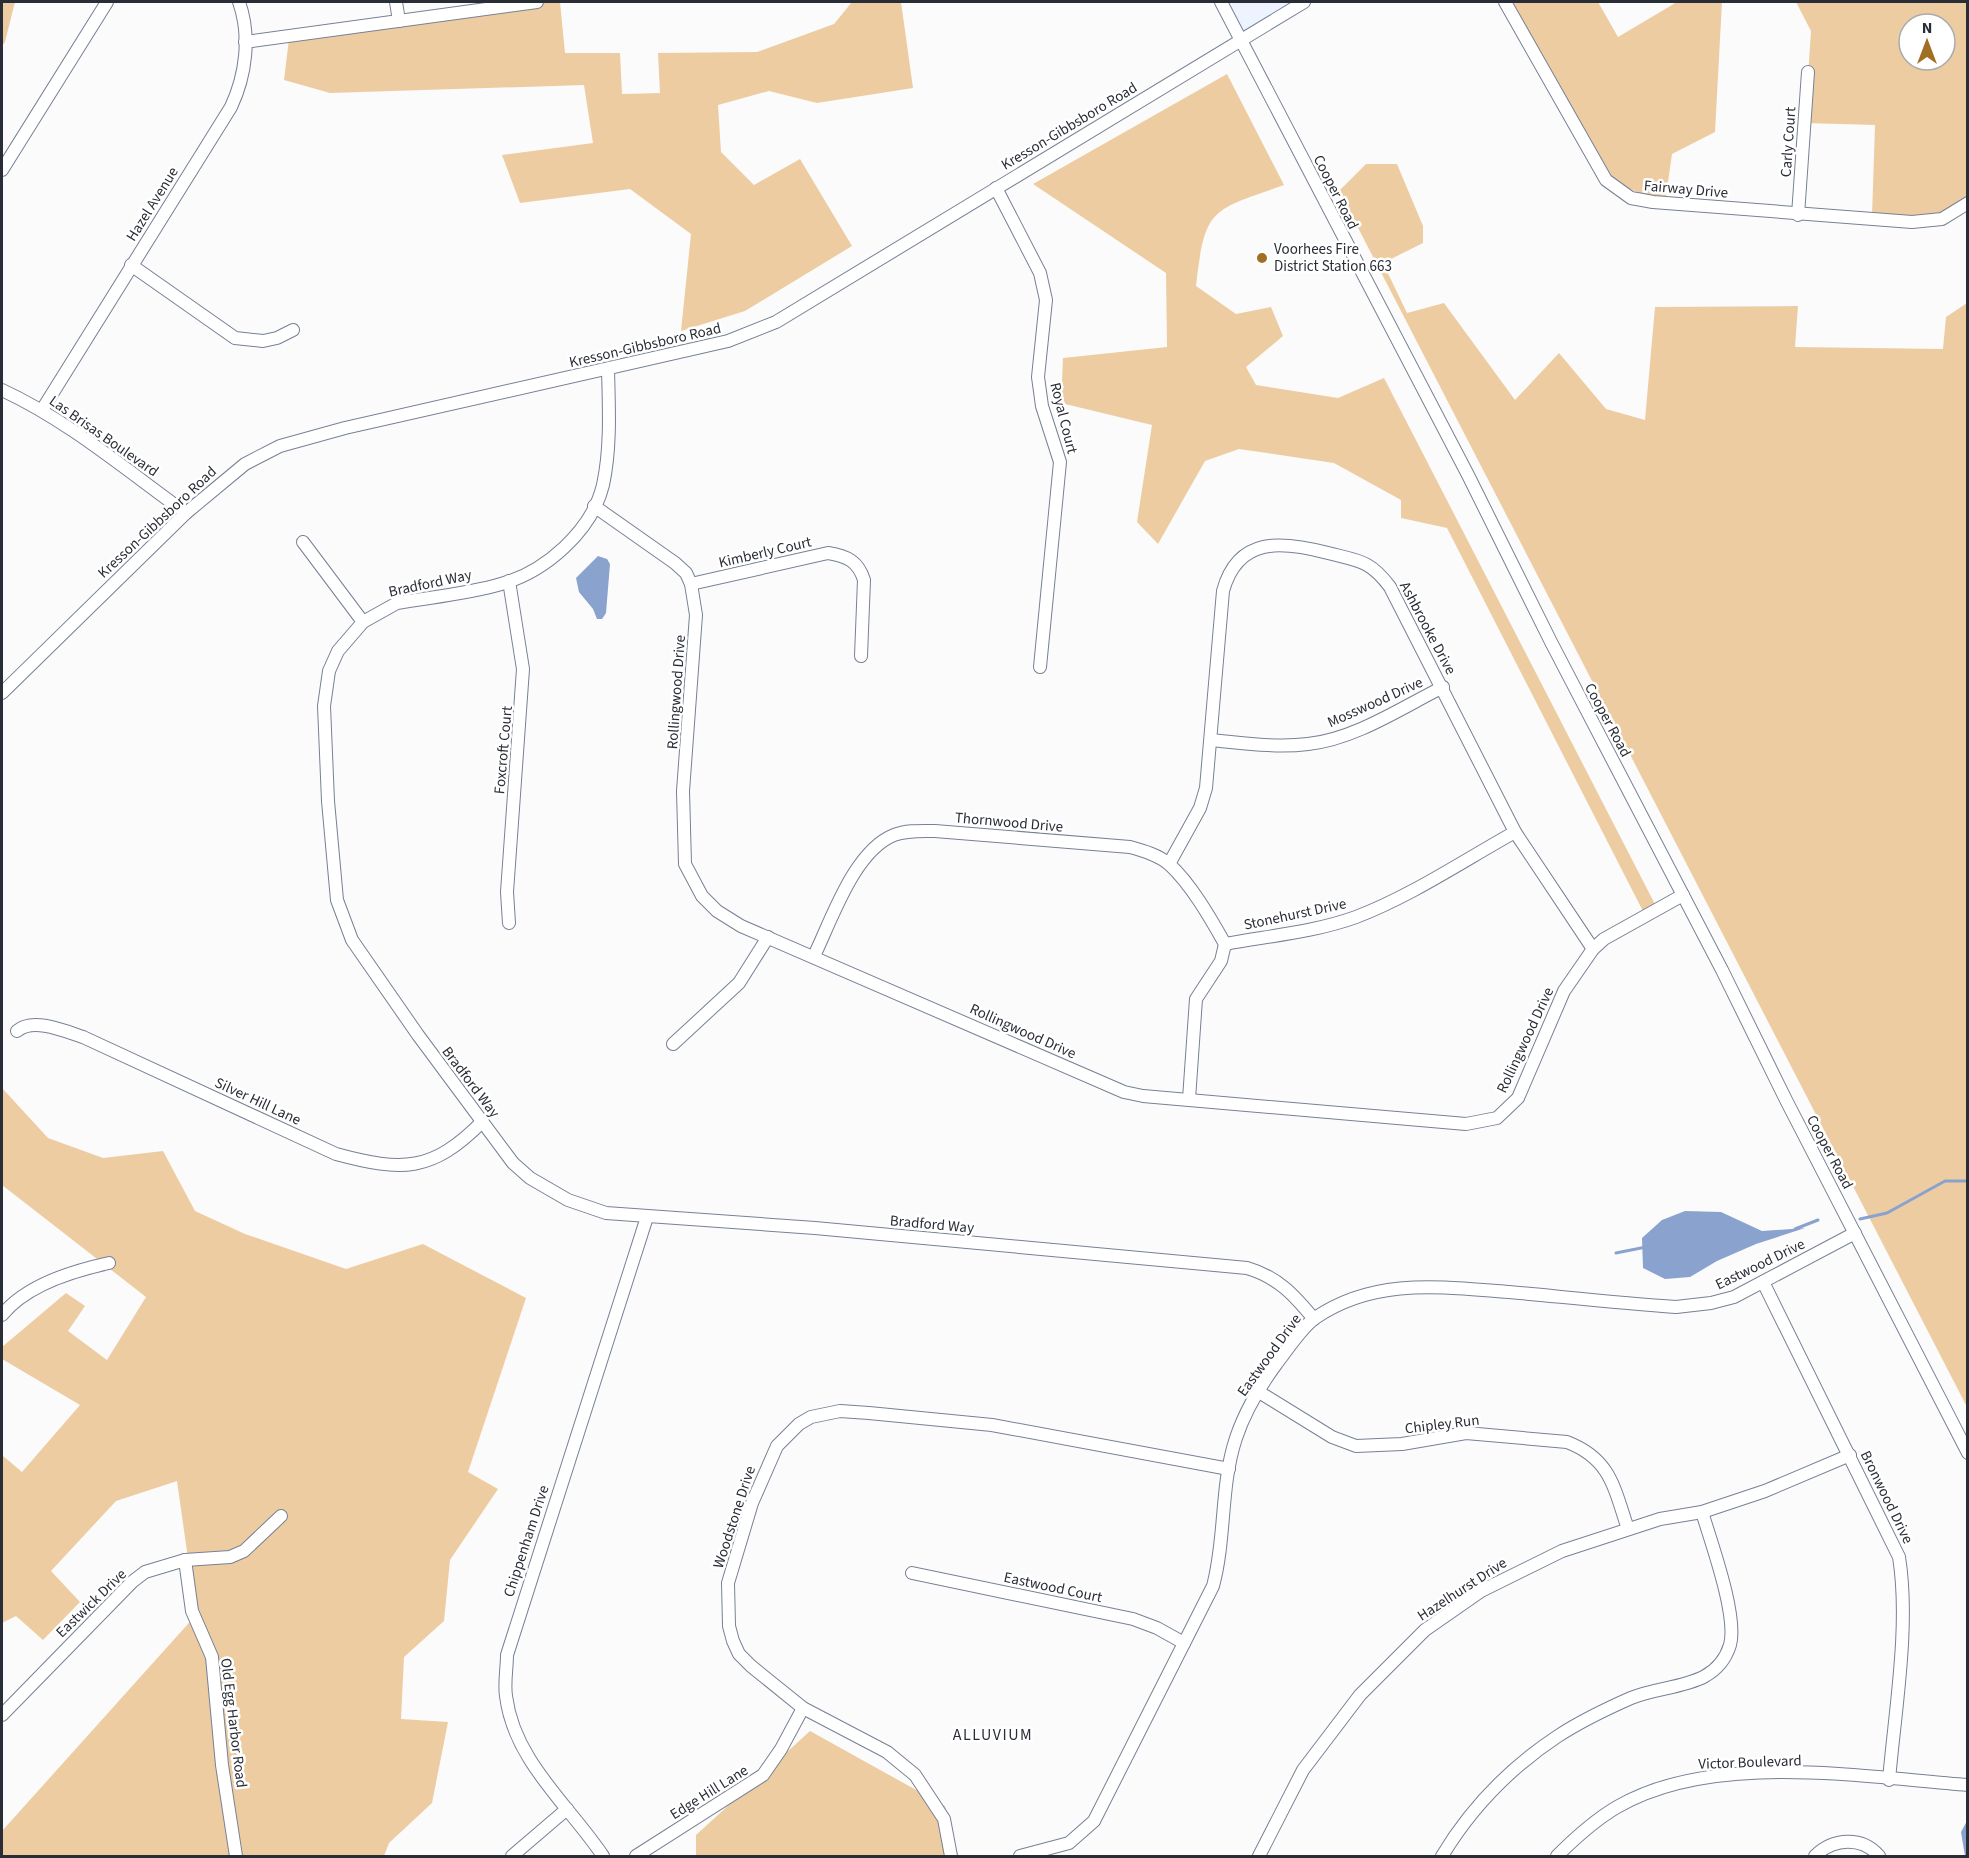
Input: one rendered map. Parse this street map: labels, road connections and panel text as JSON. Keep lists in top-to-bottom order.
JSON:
{
  "streets": {
    "street": [
      "Kresson-Gibbsboro Road",
      "Carly Court",
      "Fairway Drive",
      "Cooper Road",
      "Hazel Avenue",
      "Royal Court",
      "Las Brisas Boulevard",
      "Kimberly Court",
      "Bradford Way",
      "Ashbrooke Drive",
      "Rollingwood Drive",
      "Mosswood Drive",
      "Foxcroft Court",
      "Thornwood Drive",
      "Stonehurst Drive",
      "Silver Hill Lane",
      "Eastwood Drive",
      "Chipley Run",
      "Bronwood Drive",
      "Woodstone Drive",
      "Chippenham Drive",
      "Eastwood Court",
      "Hazelhurst Drive",
      "Eastwick Drive",
      "Old Egg Harbor Road",
      "Victor Boulevard",
      "Edge Hill Lane"
    ]
  },
  "crossings": [
    ["Kresson-Gibbsboro Road", "Cooper Road"],
    ["Kresson-Gibbsboro Road", "Royal Court"],
    ["Kresson-Gibbsboro Road", "Las Brisas Boulevard"],
    ["Kresson-Gibbsboro Road", "Bradford Way"],
    ["Carly Court", "Fairway Drive"],
    ["Cooper Road", "Rollingwood Drive"],
    ["Cooper Road", "Eastwood Drive"],
    ["Hazel Avenue", "Las Brisas Boulevard"],
    ["Kimberly Court", "Rollingwood Drive"],
    ["Bradford Way", "Rollingwood Drive"],
    ["Bradford Way", "Foxcroft Court"],
    ["Bradford Way", "Silver Hill Lane"],
    ["Bradford Way", "Eastwood Drive"],
    ["Bradford Way", "Chippenham Drive"],
    ["Ashbrooke Drive", "Rollingwood Drive"],
    ["Ashbrooke Drive", "Mosswood Drive"],
    ["Ashbrooke Drive", "Thornwood Drive"],
    ["Ashbrooke Drive", "Stonehurst Drive"],
    ["Rollingwood Drive", "Thornwood Drive"],
    ["Thornwood Drive", "Stonehurst Drive"],
    ["Eastwood Drive", "Chipley Run"],
    ["Eastwood Drive", "Bronwood Drive"],
    ["Eastwood Drive", "Woodstone Drive"],
    ["Eastwood Drive", "Eastwood Court"],
    ["Chipley Run", "Hazelhurst Drive"],
    ["Bronwood Drive", "Hazelhurst Drive"],
    ["Bronwood Drive", "Victor Boulevard"],
    ["Woodstone Drive", "Edge Hill Lane"],
    ["Eastwick Drive", "Old Egg Harbor Road"]
  ],
  "districts": ["ALLUVIUM"],
  "places": ["Voorhees Fire District Station 663"],
  "north": "top"
}
